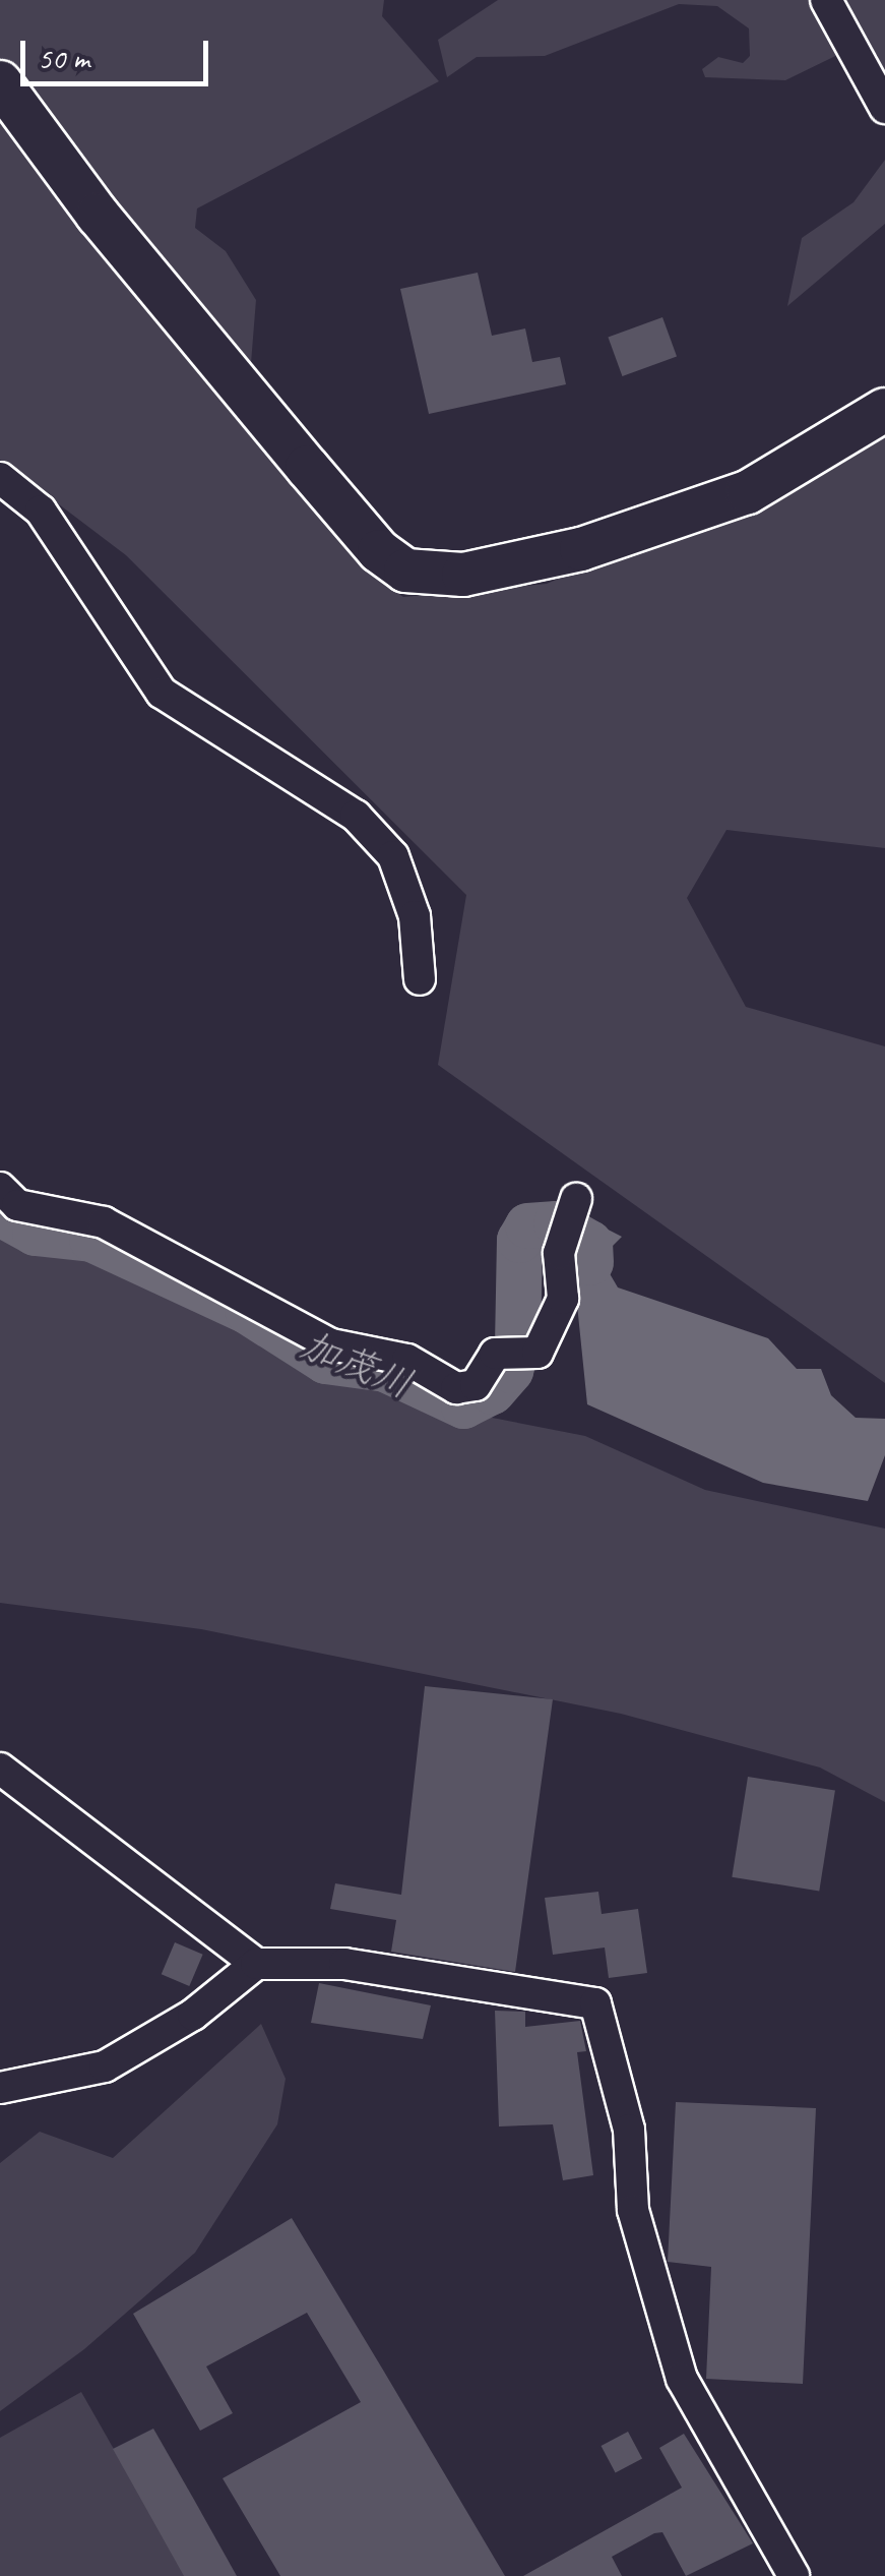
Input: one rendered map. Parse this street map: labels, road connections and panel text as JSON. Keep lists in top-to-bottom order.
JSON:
{
  "water": ["加茂川"],
  "scale_bar": "50 m"
}
